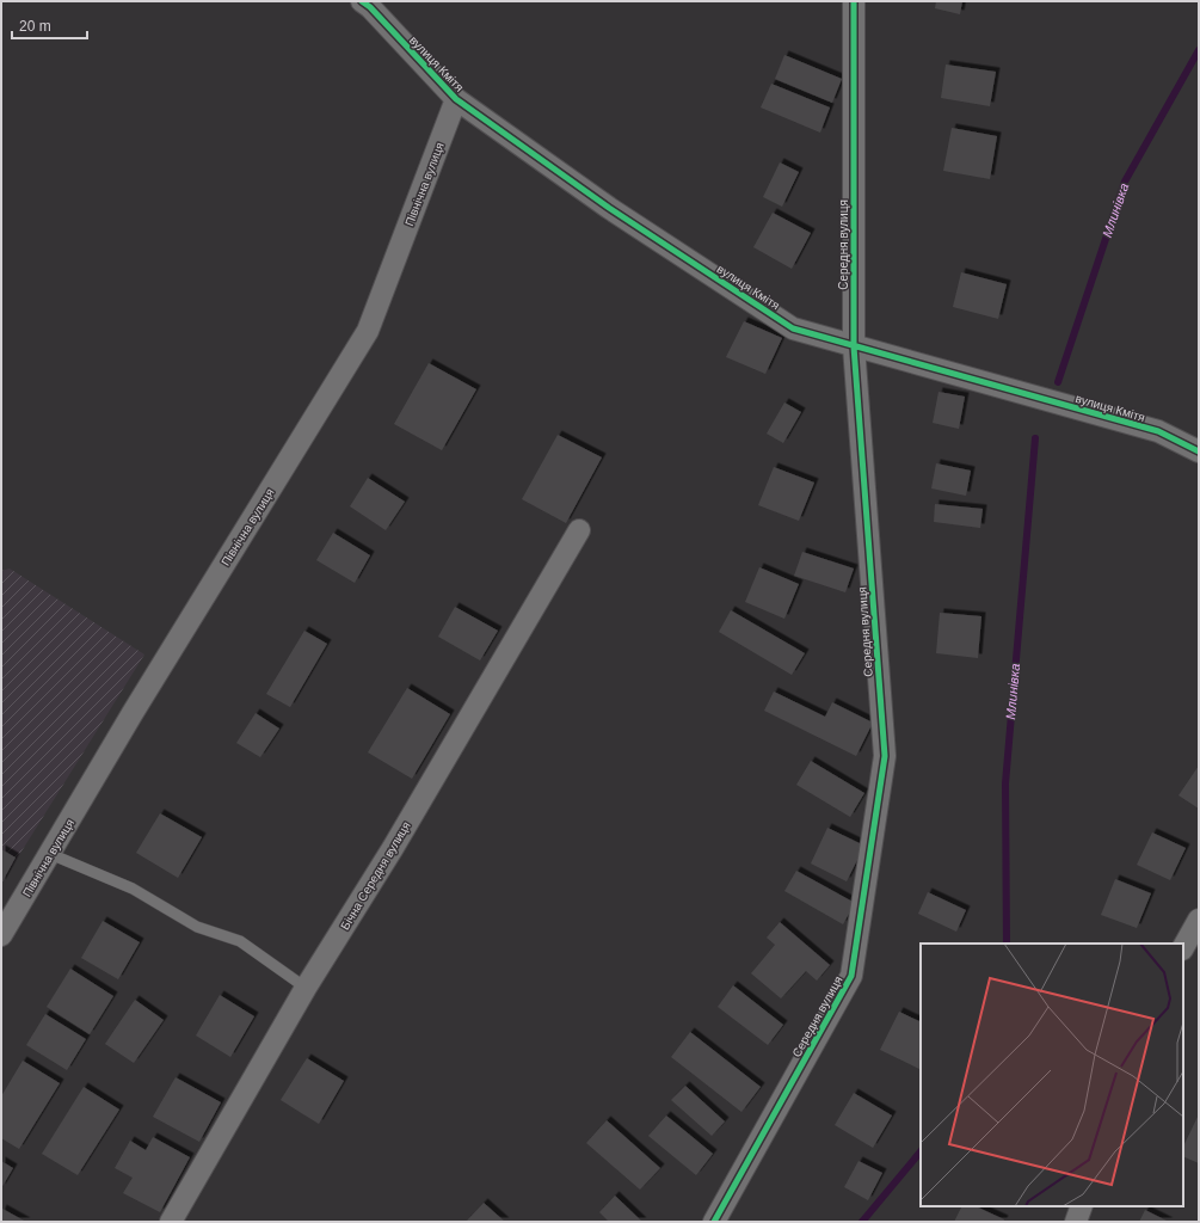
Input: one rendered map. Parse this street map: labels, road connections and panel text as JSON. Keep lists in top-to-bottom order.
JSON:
{
  "streets": {
    "street": [
      "вулиця Кмітя",
      "Північна вулиця",
      "Середня вулиця",
      "Бічна Середня вулиця"
    ]
  },
  "crossings": [
    ["вулиця Кмітя", "Північна вулиця"],
    ["вулиця Кмітя", "Середня вулиця"]
  ],
  "water": ["Млинівка"],
  "scale_bar": "20 m"
}
